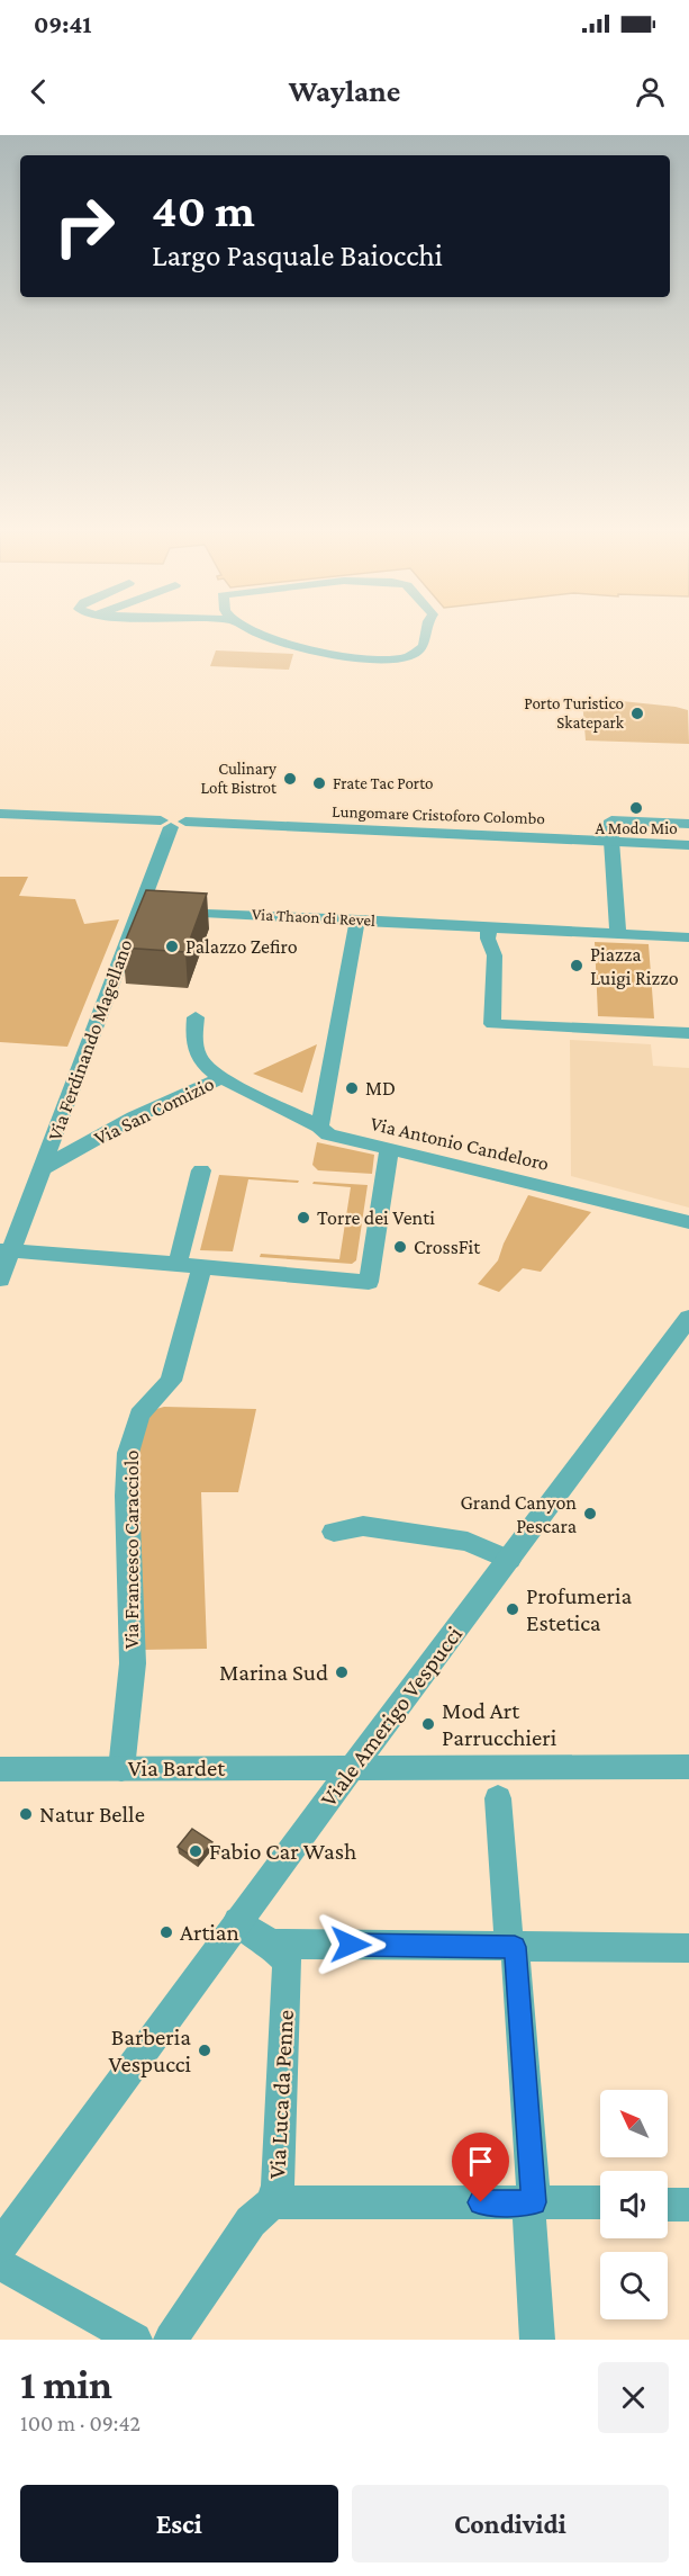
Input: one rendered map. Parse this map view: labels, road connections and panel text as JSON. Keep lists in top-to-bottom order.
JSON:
{
  "streets": {
    "street": [
      "Lungomare Cristoforo Colombo",
      "Via Thaon di Revel",
      "Via Ferdinando Magellano",
      "Via San Comizio",
      "Via Antonio Candeloro",
      "Via Francesco Caracciolo",
      "Viale Amerigo Vespucci",
      "Via Bardet",
      "Via Luca da Penne"
    ]
  },
  "crossings": [
    ["Lungomare Cristoforo Colombo", "Via Ferdinando Magellano"],
    ["Via Thaon di Revel", "Via Ferdinando Magellano"],
    ["Via Ferdinando Magellano", "Via San Comizio"],
    ["Via San Comizio", "Via Antonio Candeloro"],
    ["Via Francesco Caracciolo", "Via Bardet"],
    ["Viale Amerigo Vespucci", "Via Bardet"],
    ["Viale Amerigo Vespucci", "Via Luca da Penne"]
  ],
  "places": [
    "Porto Turistico Skatepark",
    "Culinary Loft Bistrot",
    "Frate Tac Porto",
    "A Modo Mio",
    "Palazzo Zefiro",
    "Piazza Luigi Rizzo",
    "MD",
    "Torre dei Venti",
    "CrossFit",
    "Grand Canyon Pescara",
    "Profumeria Estetica",
    "Marina Sud",
    "Mod Art Parrucchieri",
    "Natur Belle",
    "Fabio Car Wash",
    "Artian",
    "Barberia Vespucci"
  ],
  "north": "top left",
  "page": {
    "status": "09:41",
    "header": "Waylane",
    "turn": ["40 m", "Largo Pasquale Baiocchi"],
    "heading": ["1 min", "100 m · 09:42"],
    "buttons": ["Esci", "Condividi"]
  }
}
